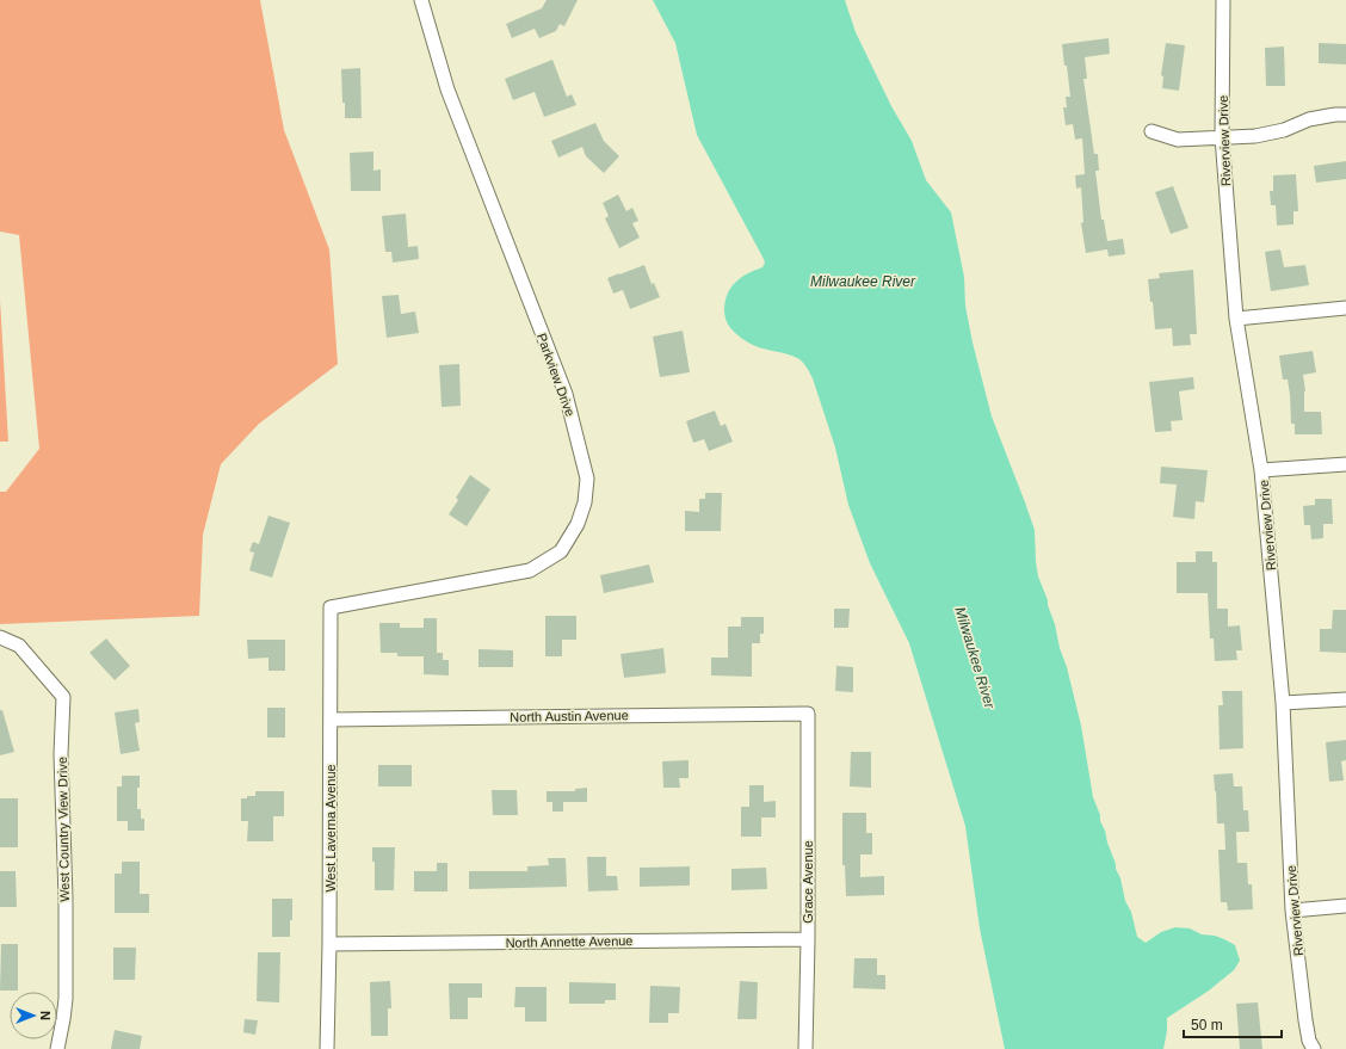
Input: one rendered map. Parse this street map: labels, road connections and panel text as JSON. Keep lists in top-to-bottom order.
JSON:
{
  "streets": {
    "street": [
      "Riverview Drive",
      "Parkview Drive",
      "North Austin Avenue",
      "West Laverna Avenue",
      "West Country View Drive",
      "Grace Avenue",
      "North Annette Avenue"
    ]
  },
  "crossings": [
    ["Parkview Drive", "West Laverna Avenue"],
    ["North Austin Avenue", "West Laverna Avenue"],
    ["North Austin Avenue", "Grace Avenue"],
    ["West Laverna Avenue", "North Annette Avenue"],
    ["Grace Avenue", "North Annette Avenue"]
  ],
  "water": ["Milwaukee River"],
  "scale_bar": "50 m",
  "north": "right"
}
